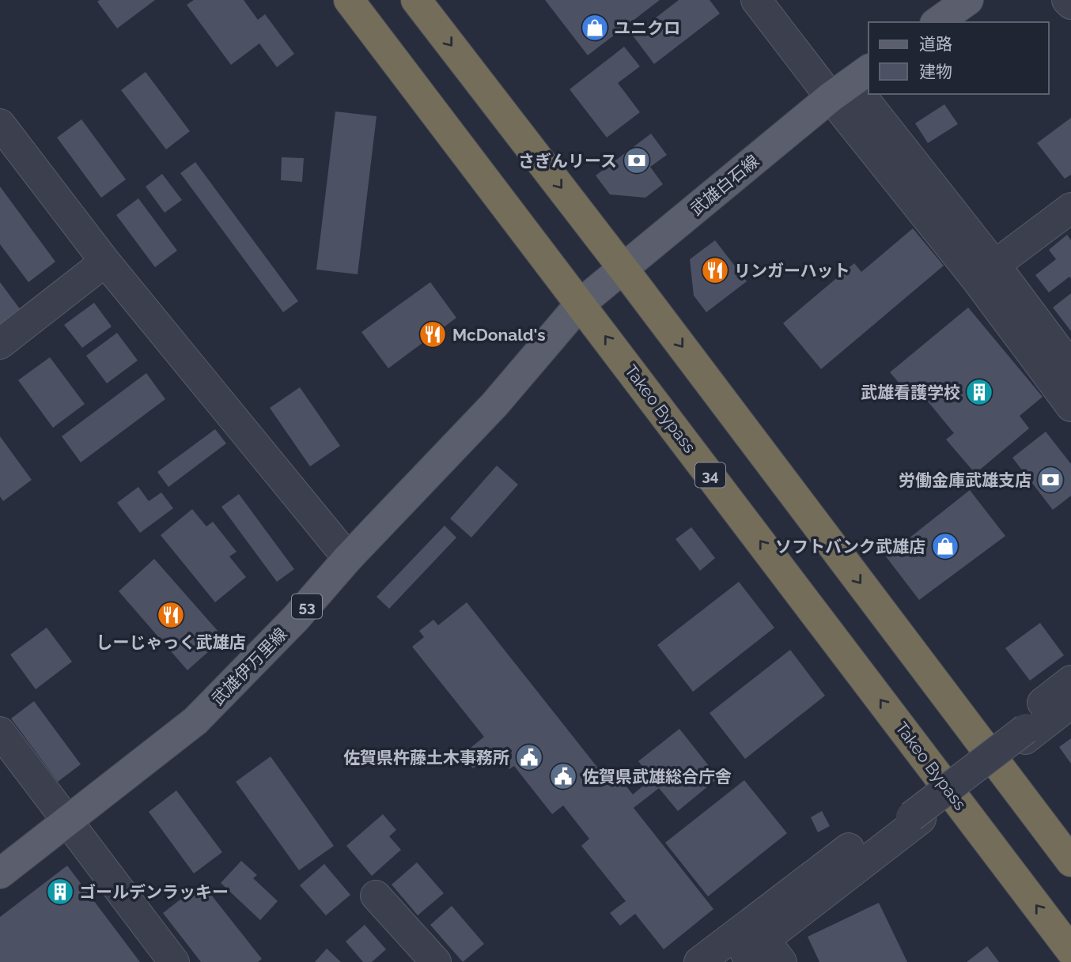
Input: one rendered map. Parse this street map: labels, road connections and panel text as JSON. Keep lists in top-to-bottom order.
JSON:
{
  "streets": {
    "highway": ["Takeo Bypass", "34"],
    "main road": ["武雄白石線", "53", "武雄伊万里線"]
  },
  "crossings": [
    ["武雄白石線", "Takeo Bypass"],
    ["武雄白石線", "武雄伊万里線"],
    ["Takeo Bypass", "武雄伊万里線"]
  ],
  "places": {
    "shop": ["ユニクロ", "ソフトバンク武雄店"],
    "bank": ["さぎんリース", "労働金庫武雄支店"],
    "restaurant": ["リンガーハット", "McDonald's", "しーじゃっく武雄店"],
    "building": ["武雄看護学校", "ゴールデンラッキー"],
    "public building": ["佐賀県杵藤土木事務所", "佐賀県武雄総合庁舎"]
  },
  "legend": ["道路", "建物"]
}
